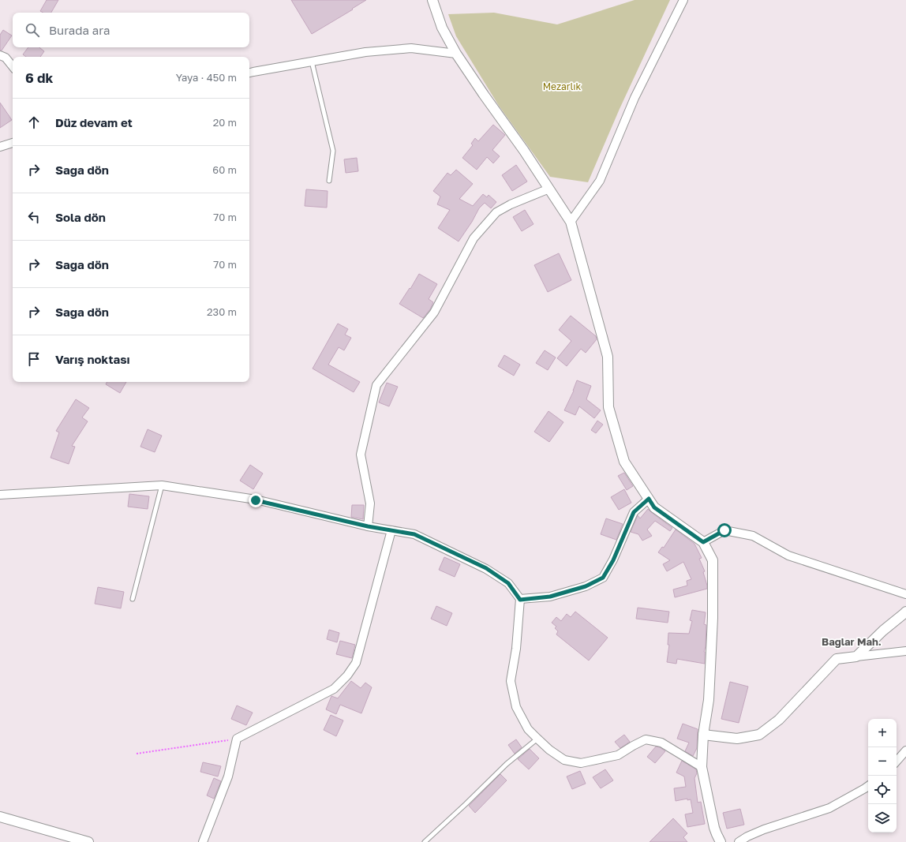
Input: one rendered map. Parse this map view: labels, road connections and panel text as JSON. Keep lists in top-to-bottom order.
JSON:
{
  "districts": ["Bağlar Mah."],
  "parks": ["Mezarlık"],
  "page": {
    "search": "Burada ara",
    "heading": ["6 dk", "Yaya · 450 m"],
    "list": [
      ["Düz devam et", "20 m"],
      ["Sağa dön", "60 m"],
      ["Sola dön", "70 m"],
      ["Sağa dön", "70 m"],
      ["Sağa dön", "230 m"],
      "Varış noktası"
    ],
    "map_buttons": ["+", "−"]
  }
}
